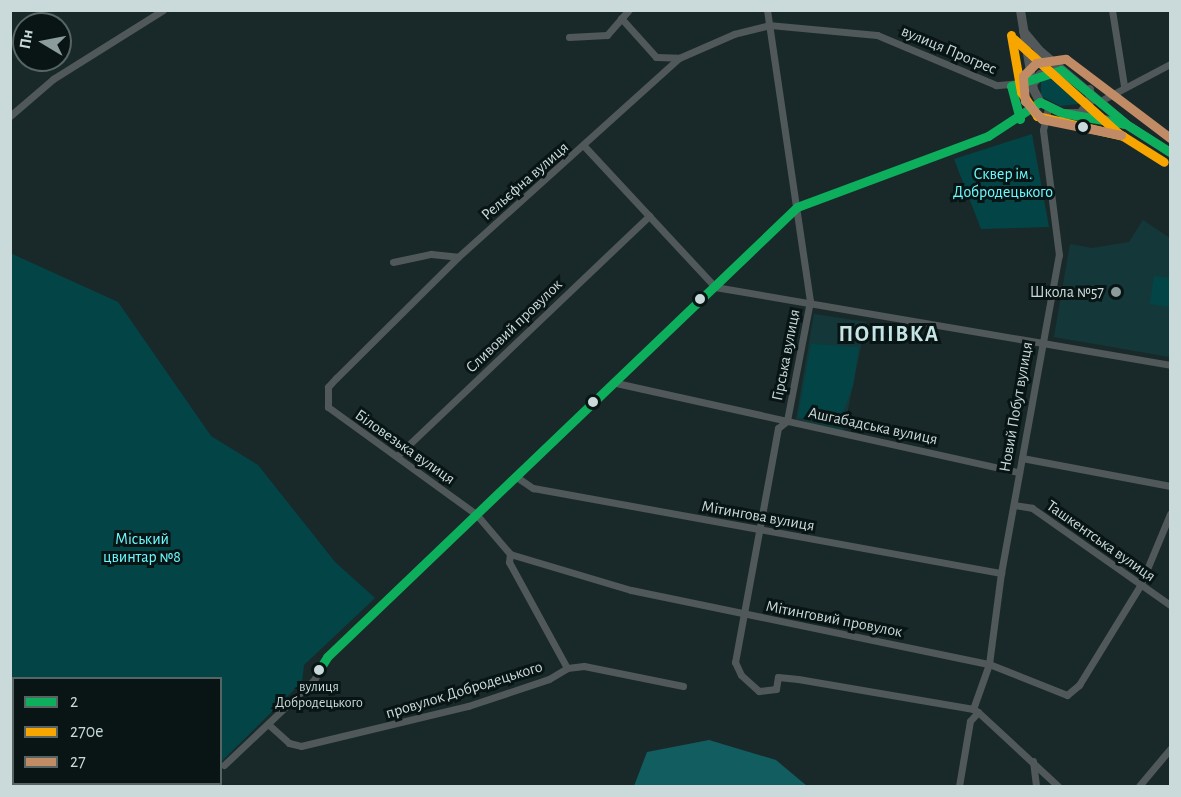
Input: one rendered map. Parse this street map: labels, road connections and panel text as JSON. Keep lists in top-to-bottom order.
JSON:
{
  "streets": {
    "street": [
      "вулиця Прогрес",
      "Рельєфна вулиця",
      "Сливовий провулок",
      "Гірська вулиця",
      "Новий Побут вулиця",
      "Ашгабадська вулиця",
      "Біловезька вулиця",
      "Мітингова вулиця",
      "Ташкентська вулиця",
      "Мітинговий провулок",
      "провулок Добродецького"
    ]
  },
  "crossings": [
    ["вулиця Прогрес", "Рельєфна вулиця"],
    ["вулиця Прогрес", "Гірська вулиця"],
    ["Рельєфна вулиця", "Гірська вулиця"],
    ["Рельєфна вулиця", "Біловезька вулиця"],
    ["Сливовий провулок", "Біловезька вулиця"],
    ["Гірська вулиця", "Новий Побут вулиця"],
    ["Гірська вулиця", "Ашгабадська вулиця"],
    ["Гірська вулиця", "Мітингова вулиця"],
    ["Гірська вулиця", "Мітинговий провулок"],
    ["Новий Побут вулиця", "Ашгабадська вулиця"],
    ["Новий Побут вулиця", "Мітингова вулиця"],
    ["Новий Побут вулиця", "Ташкентська вулиця"],
    ["Новий Побут вулиця", "Мітинговий провулок"],
    ["Біловезька вулиця", "Мітинговий провулок"],
    ["Ташкентська вулиця", "Мітинговий провулок"]
  ],
  "districts": ["ПОПІВКА"],
  "parks": ["Сквер ім. Добродецького", "Міський цвинтар №8"],
  "places": ["Школа №57", "вулиця Добродецького"],
  "lines": ["transit line 270е", "transit line 27", "transit line 2"],
  "legend": ["2", "270е", "27"],
  "north": "left"
}
